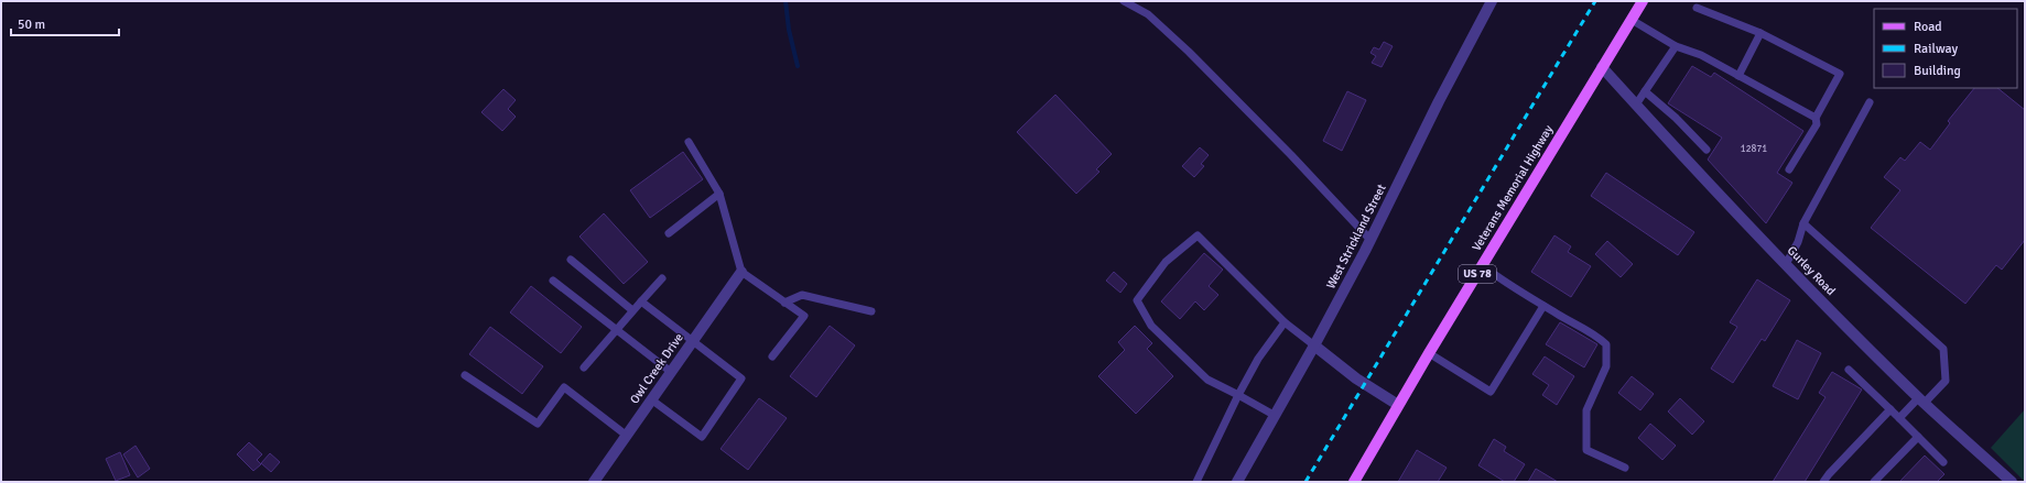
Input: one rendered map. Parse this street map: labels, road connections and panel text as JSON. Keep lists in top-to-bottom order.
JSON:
{
  "streets": {
    "main road": ["Veterans Memorial Highway", "US 78"],
    "street": ["West Strickland Street", "Gurley Road", "Owl Creek Drive"]
  },
  "crossings": [
    ["Veterans Memorial Highway", "Gurley Road"]
  ],
  "house_numbers": ["12871"],
  "legend": ["Road", "Railway", "Building"],
  "scale_bar": "50 m"
}
